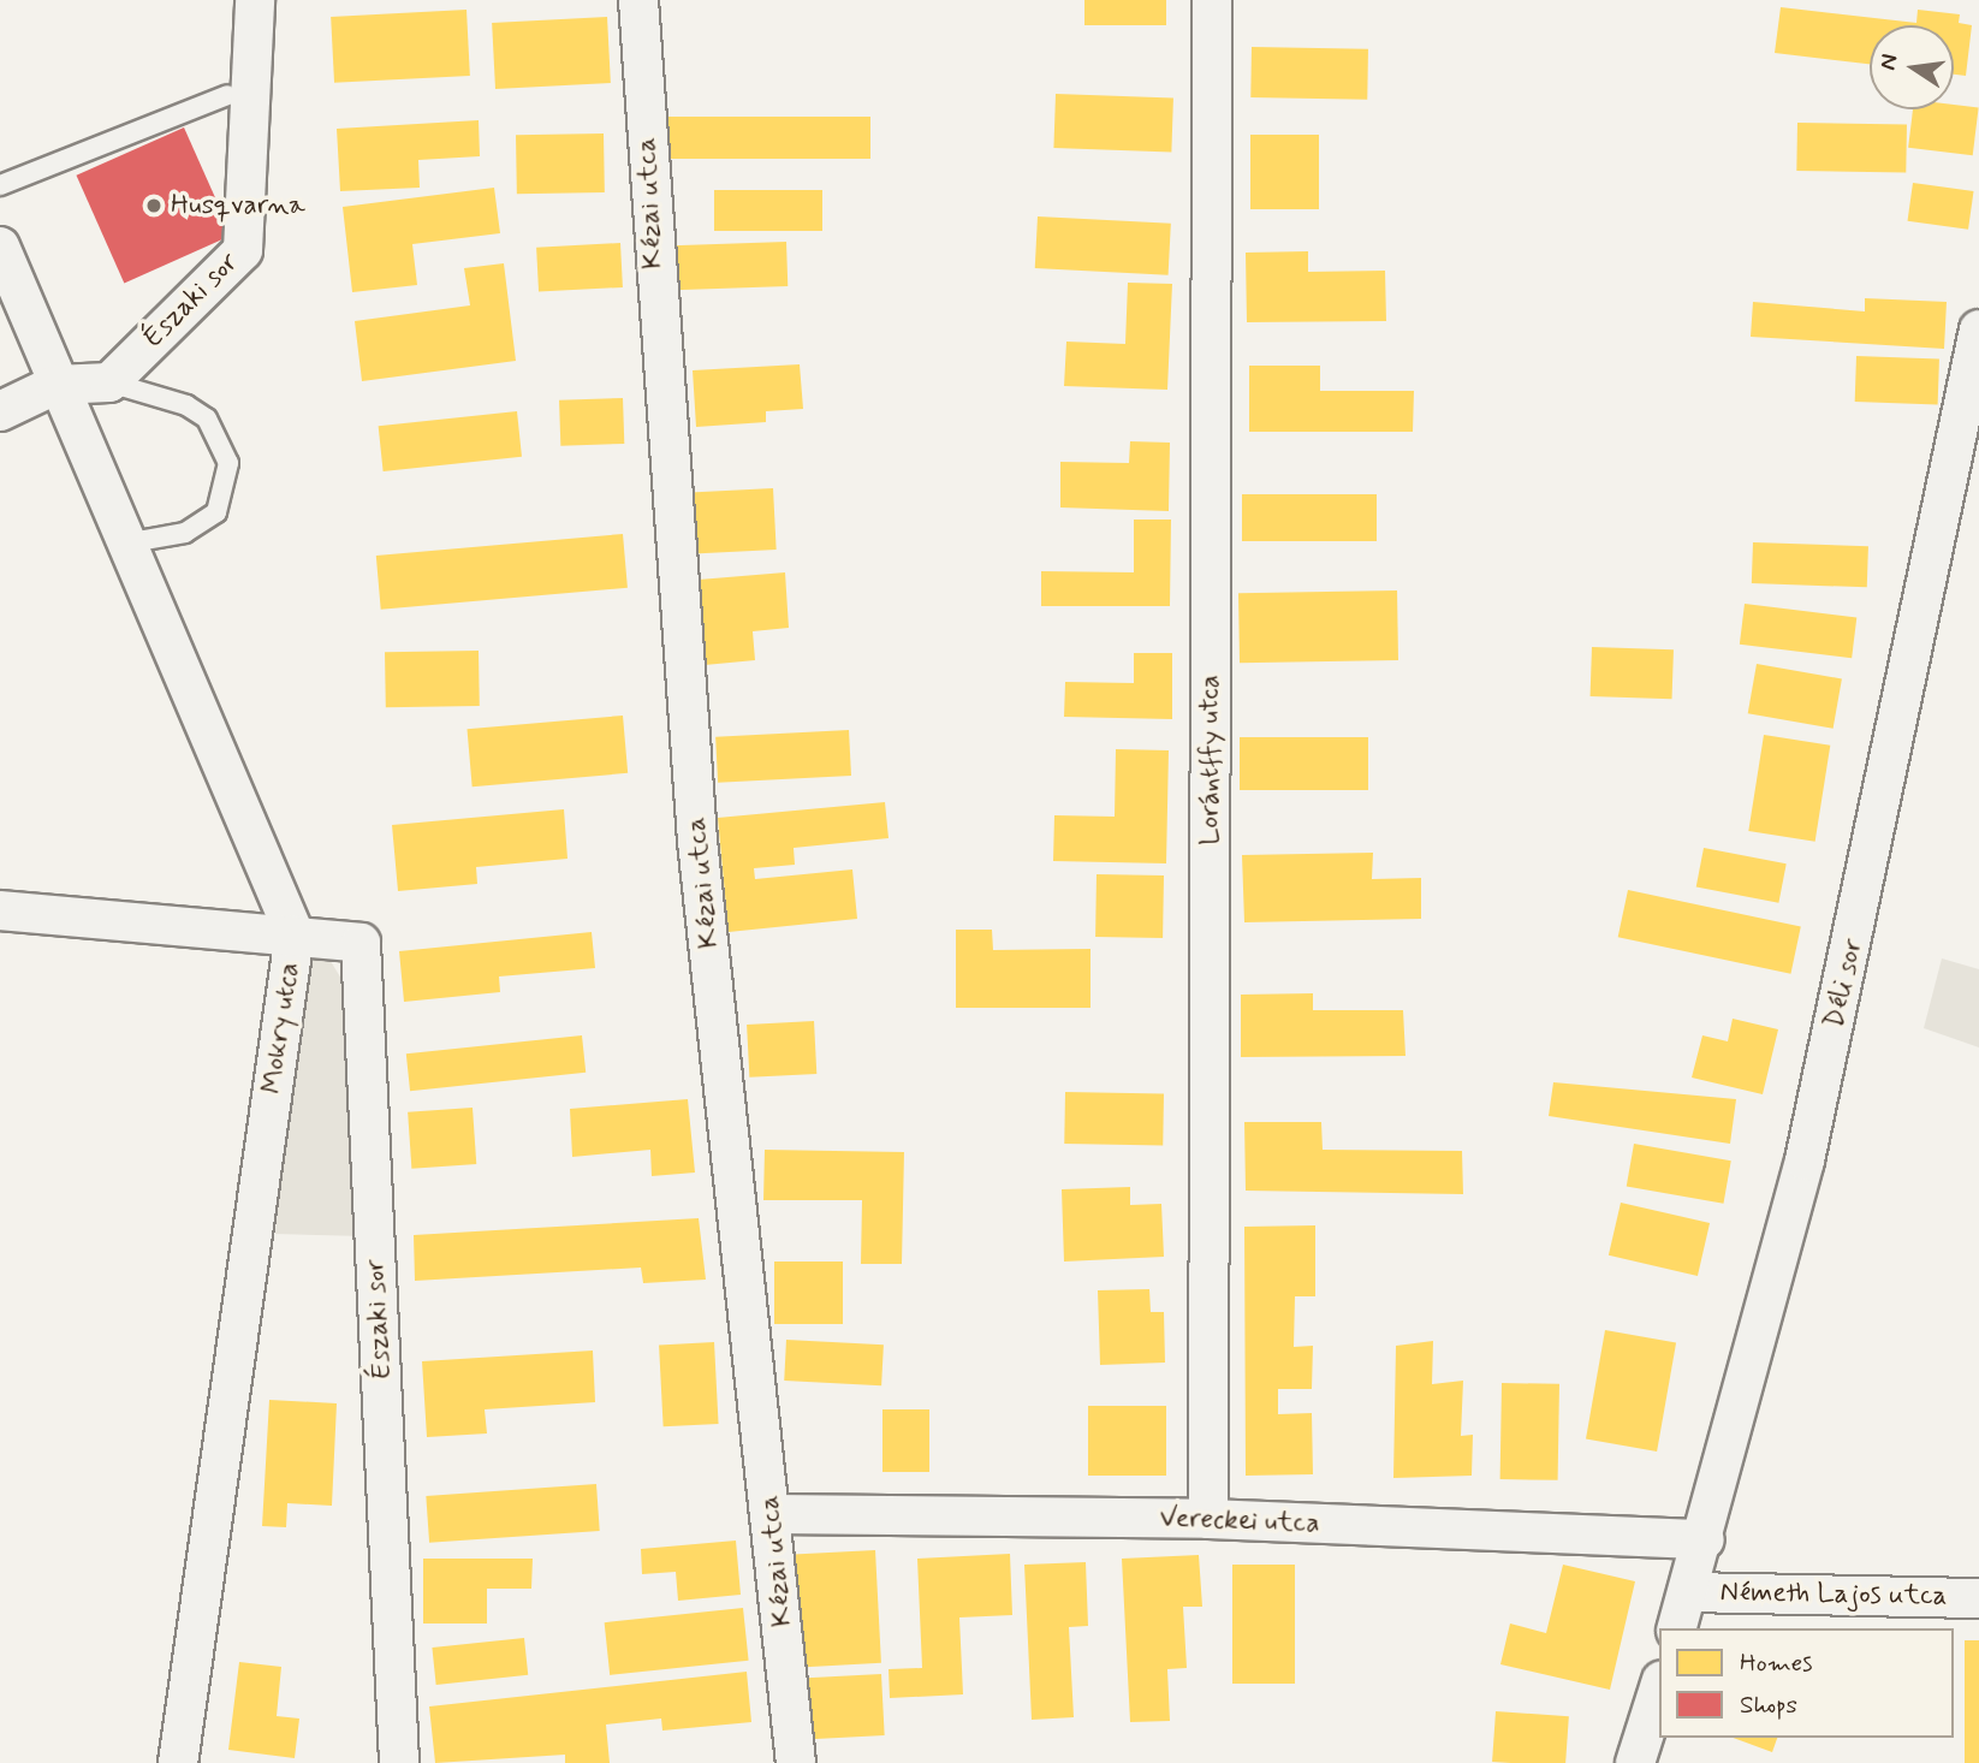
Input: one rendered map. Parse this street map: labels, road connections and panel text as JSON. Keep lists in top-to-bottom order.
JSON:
{
  "streets": {
    "street": [
      "Kézai utca",
      "Északi sor",
      "Lorántffy utca",
      "Déli sor",
      "Mokry utca",
      "Vereckei utca",
      "Németh Lajos utca"
    ]
  },
  "crossings": [
    ["Kézai utca", "Vereckei utca"],
    ["Északi sor", "Mokry utca"],
    ["Lorántffy utca", "Vereckei utca"],
    ["Déli sor", "Vereckei utca"],
    ["Déli sor", "Németh Lajos utca"]
  ],
  "places": ["Husqvarna"],
  "legend": ["Homes", "Shops"],
  "north": "left"
}
